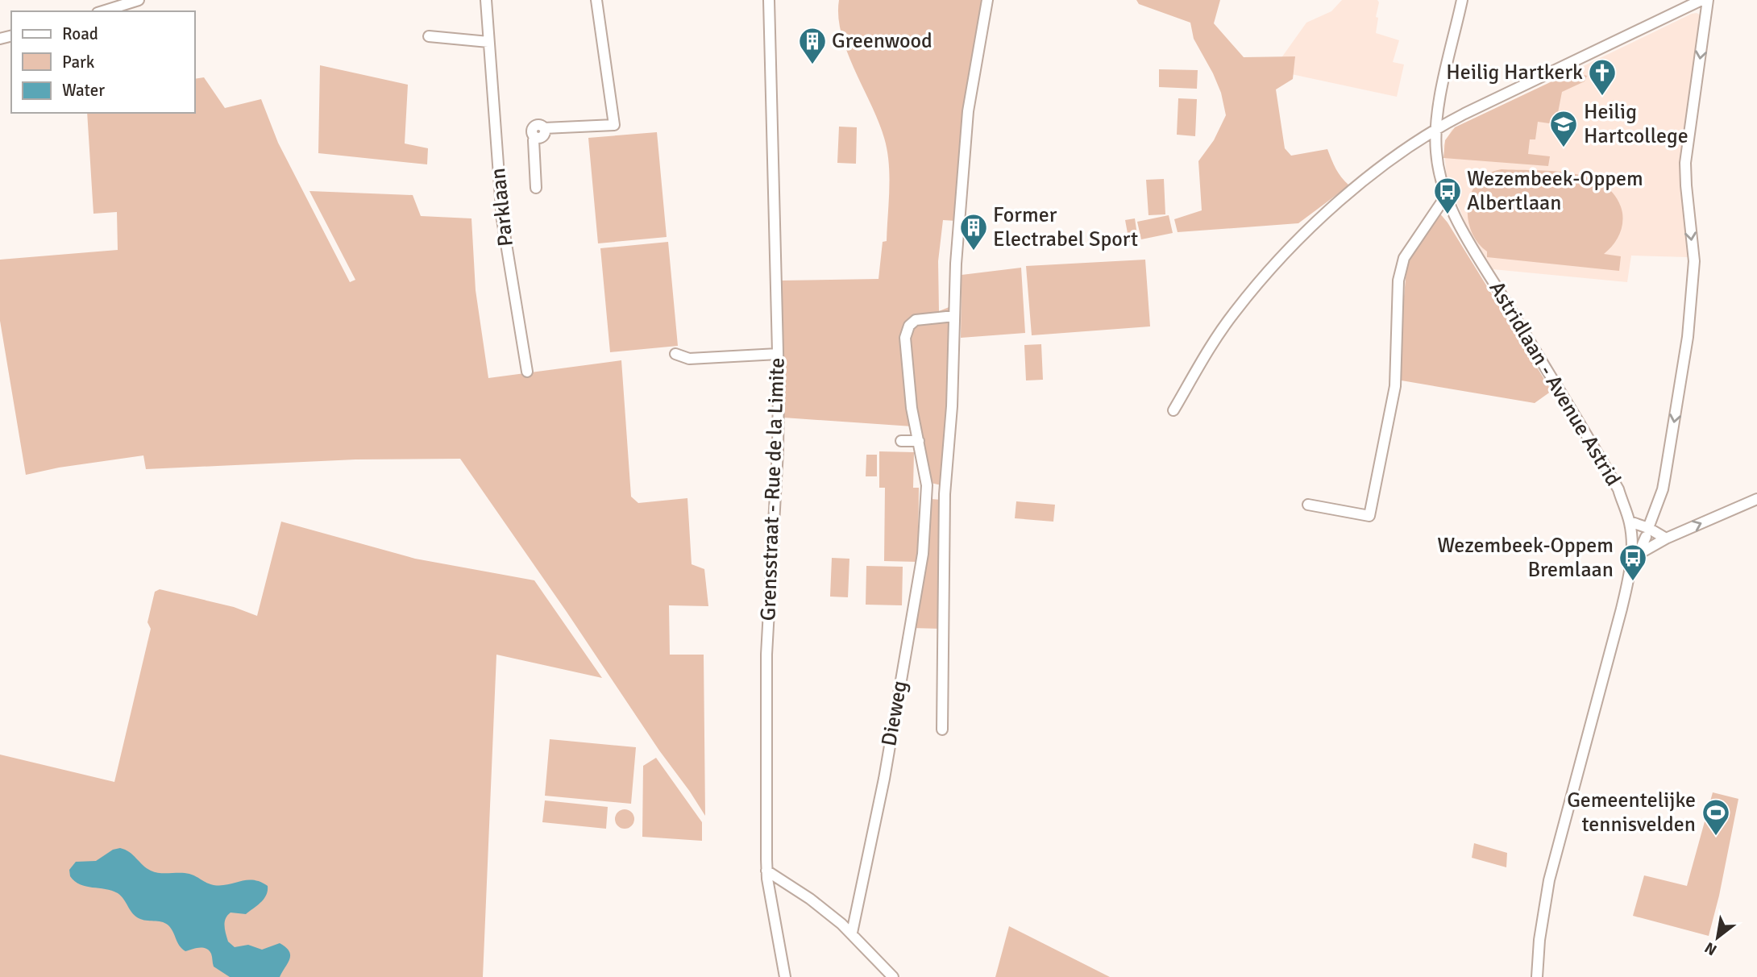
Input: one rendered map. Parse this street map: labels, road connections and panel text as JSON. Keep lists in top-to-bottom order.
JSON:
{
  "streets": {
    "street": [
      "Parklaan",
      "Astridlaan - Avenue Astrid",
      "Grensstraat - Rue de la Limite",
      "Dieweg"
    ]
  },
  "places": {
    "building": ["Greenwood", "Former Electrabel Sport"],
    "church": ["Heilig Hartkerk"],
    "school or university": ["Heilig Hartcollege"],
    "bus stop": ["Wezembeek-Oppem Albertlaan", "Wezembeek-Oppem Bremlaan"],
    "sports": ["Gemeentelijke tennisvelden"]
  },
  "legend": ["Road", "Park", "Water"],
  "north": "bottom left"
}
